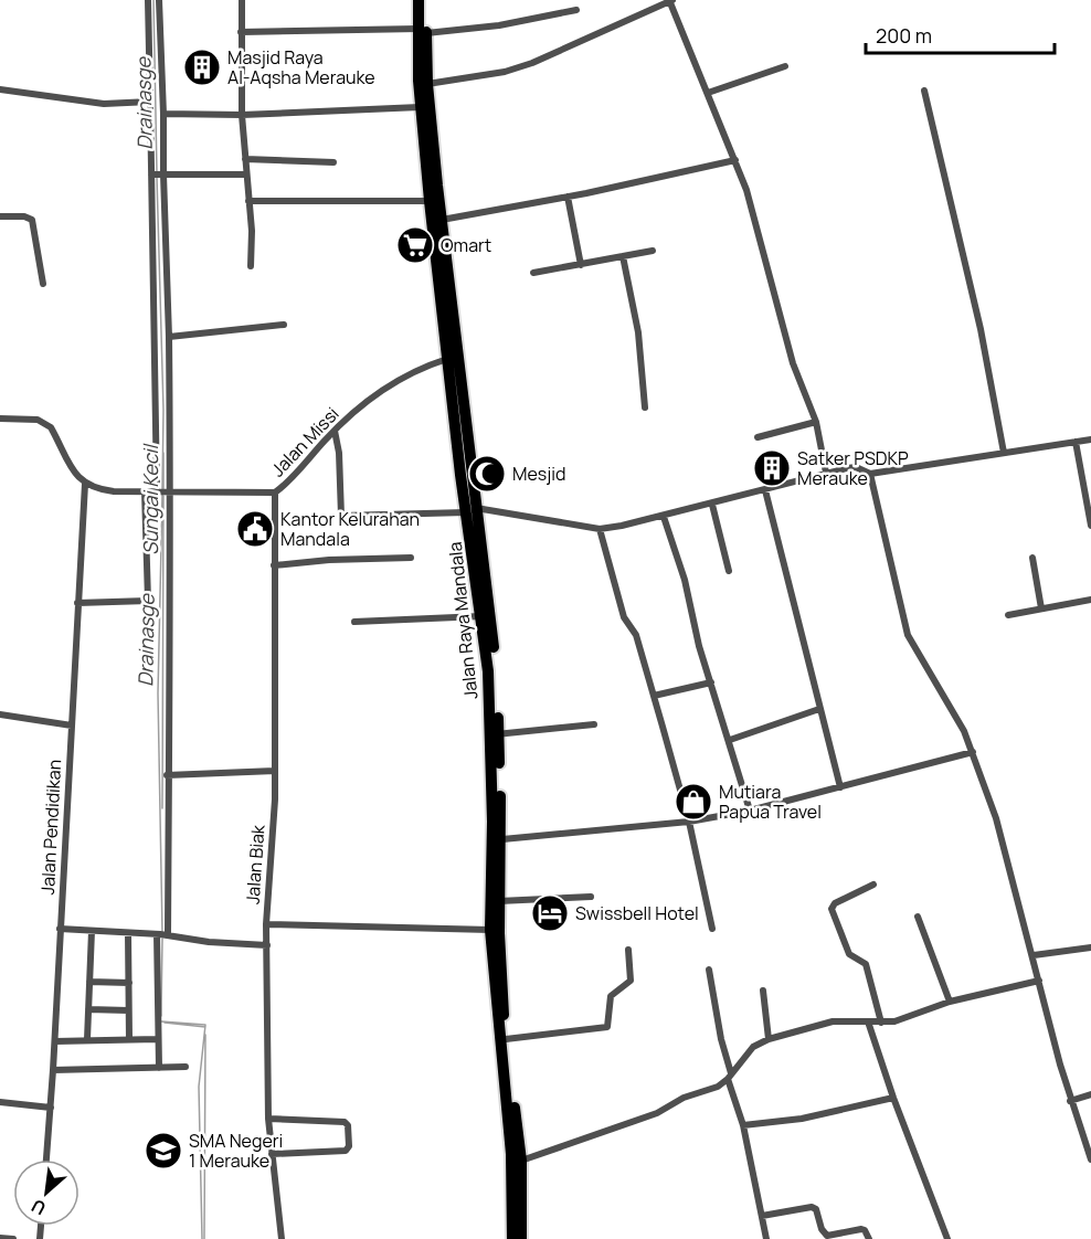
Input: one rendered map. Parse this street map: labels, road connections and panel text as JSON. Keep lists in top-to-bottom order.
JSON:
{
  "streets": {
    "highway": ["Jalan Raya Mandala"],
    "street": ["Jalan Missi", "Jalan Pendidikan", "Jalan Biak"]
  },
  "crossings": [
    ["Jalan Missi", "Jalan Raya Mandala"],
    ["Jalan Missi", "Jalan Pendidikan"],
    ["Jalan Missi", "Jalan Biak"]
  ],
  "water": ["Drainasge", "Sungai Kecil"],
  "places": {
    "building": ["Masjid Raya Al-Aqsha Merauke", "Satker PSDKP Merauke"],
    "supermarket": ["Omart"],
    "mosque": ["Mesjid"],
    "public building": ["Kantor Kelurahan Mandala"],
    "shop": ["Mutiara Papua Travel"],
    "hotel": ["Swissbell Hotel"],
    "school or university": ["SMA Negeri 1 Merauke"]
  },
  "scale_bar": "200 m",
  "north": "bottom left"
}
